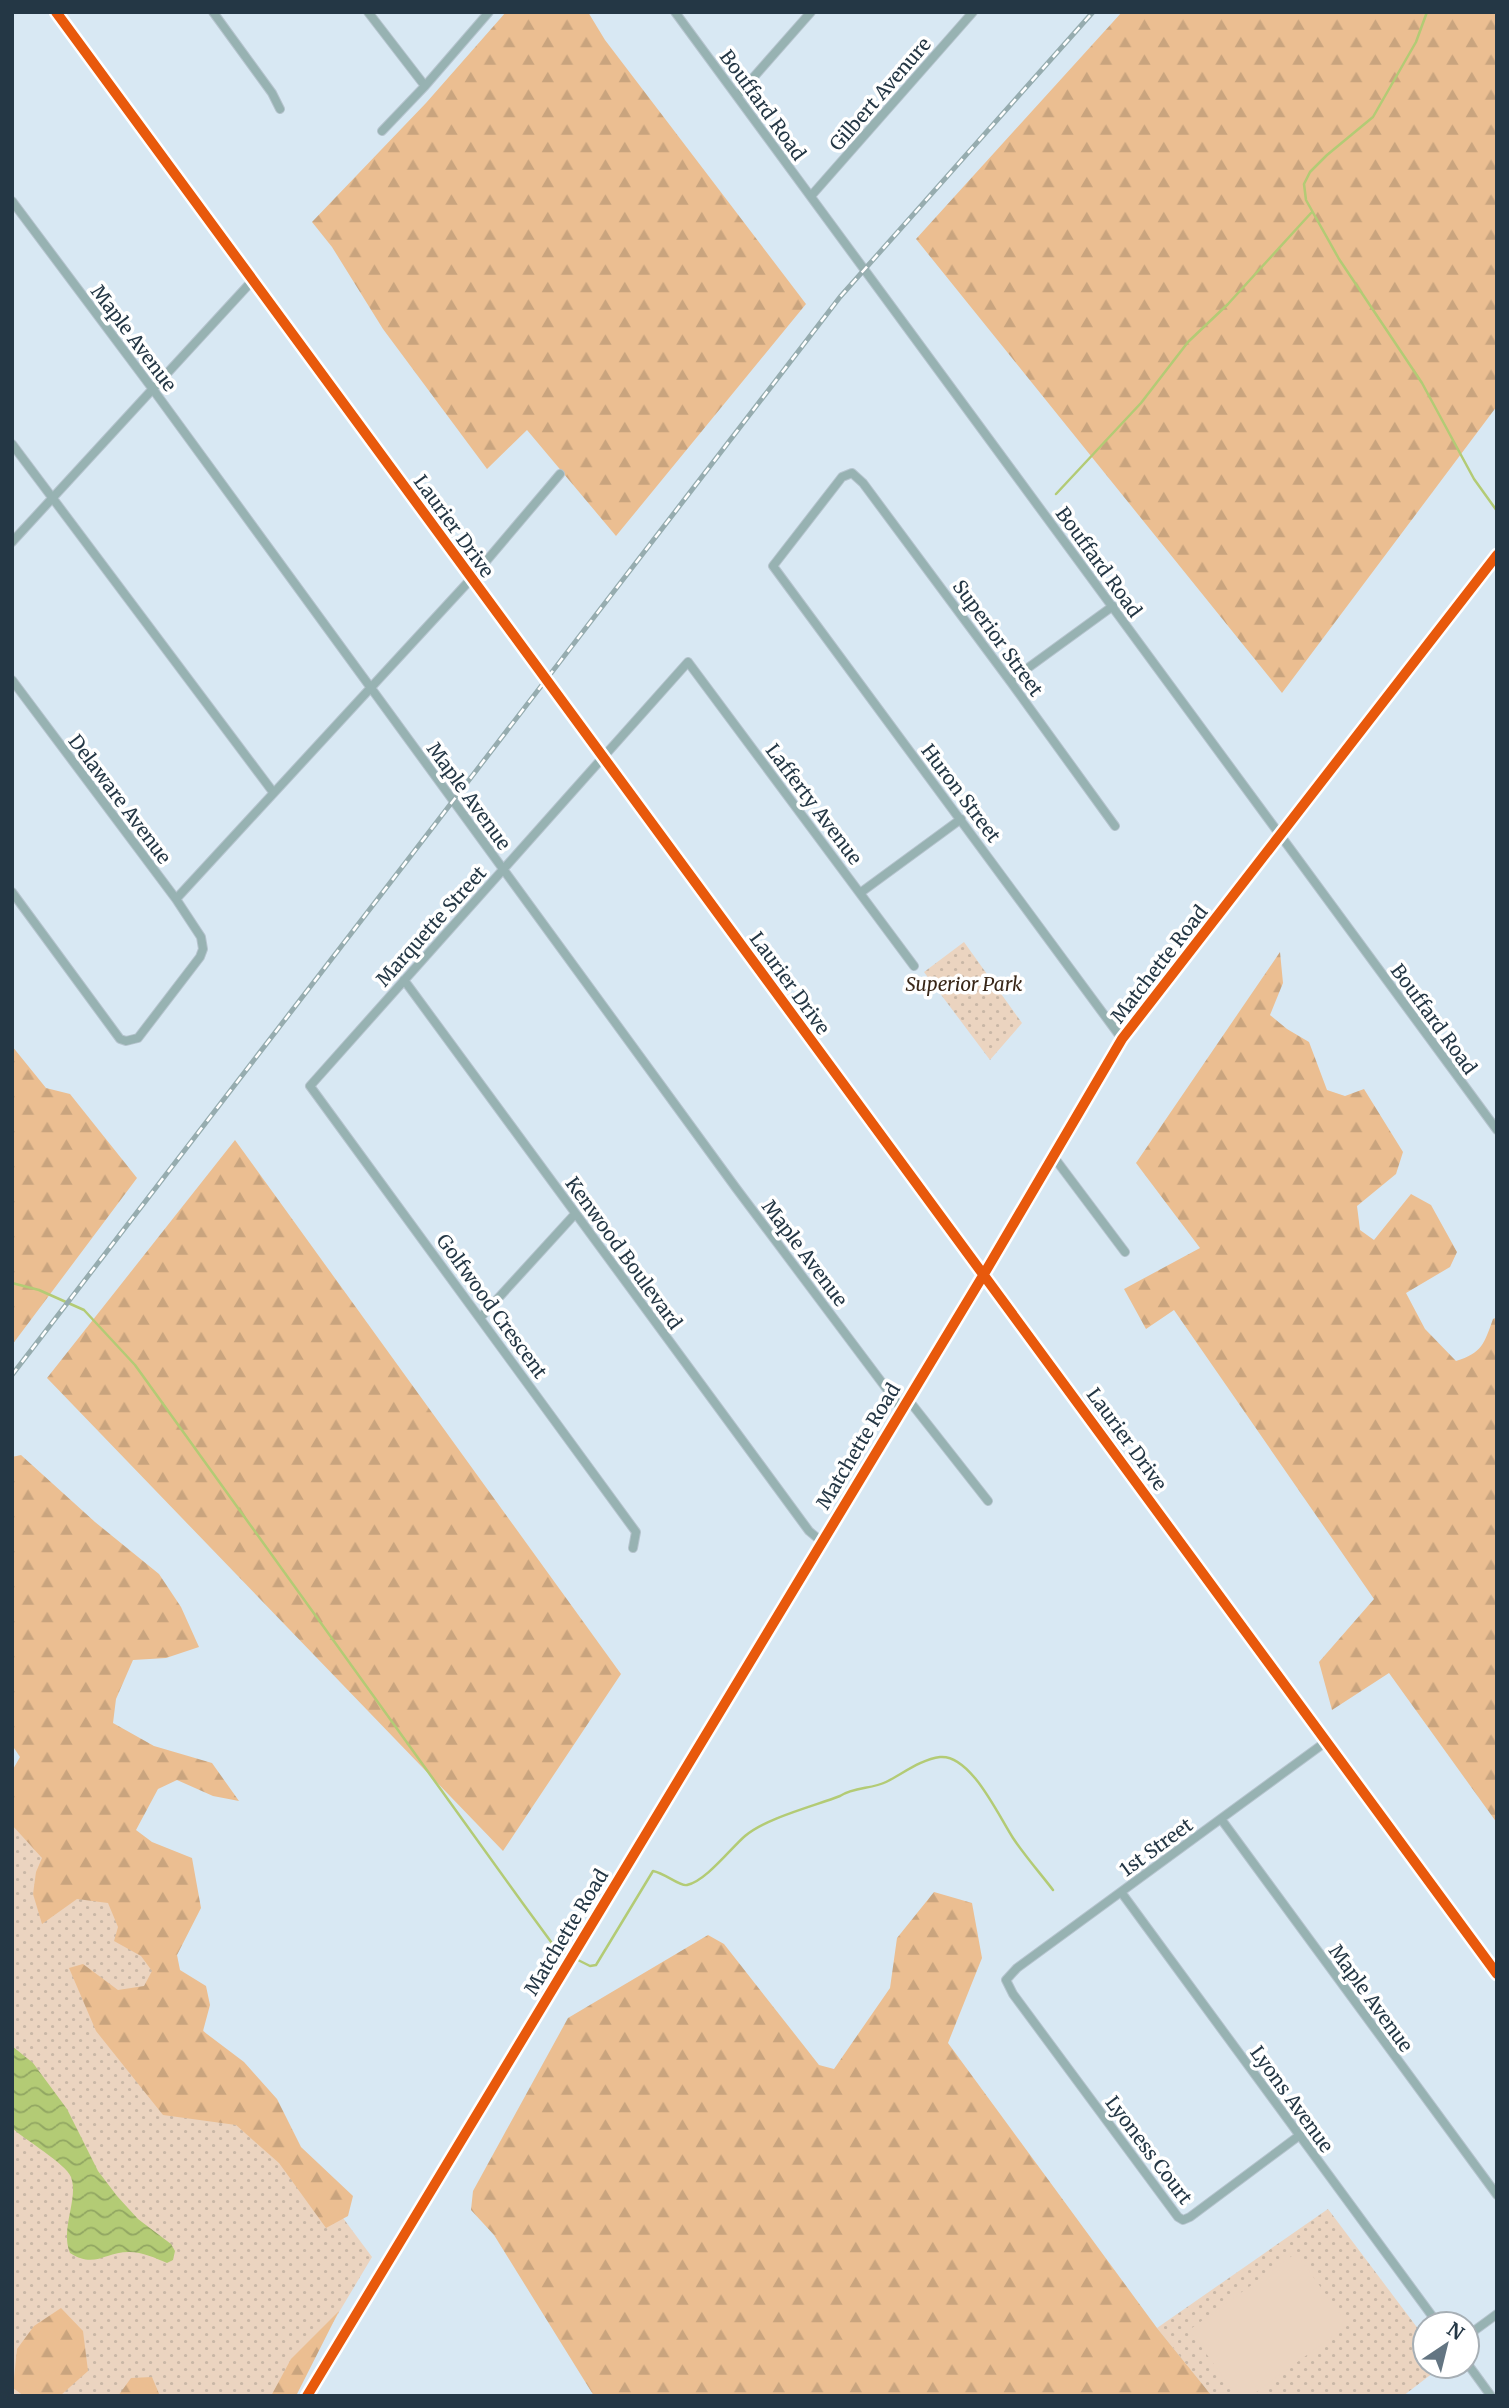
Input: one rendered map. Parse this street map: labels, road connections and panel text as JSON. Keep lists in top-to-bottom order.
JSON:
{
  "streets": {
    "street": [
      "Gilbert Avenure",
      "Bouffard Road",
      "Maple Avenue",
      "Laurier Drive",
      "Superior Street",
      "Huron Street",
      "Delaware Avenue",
      "Lafferty Avenue",
      "Marquette Street",
      "Matchette Road",
      "Kenwood Boulevard",
      "Golfwood Crescent",
      "1st Street",
      "Lyons Avenue",
      "Lyoness Court"
    ]
  },
  "crossings": [
    ["Gilbert Avenure", "Bouffard Road"],
    ["Bouffard Road", "Matchette Road"],
    ["Maple Avenue", "Marquette Street"],
    ["Maple Avenue", "Matchette Road"],
    ["Maple Avenue", "1st Street"],
    ["Laurier Drive", "Marquette Street"],
    ["Laurier Drive", "Matchette Road"],
    ["Laurier Drive", "1st Street"],
    ["Superior Street", "Huron Street"],
    ["Huron Street", "Matchette Road"],
    ["Lafferty Avenue", "Marquette Street"],
    ["Marquette Street", "Kenwood Boulevard"],
    ["Marquette Street", "Golfwood Crescent"],
    ["Matchette Road", "Kenwood Boulevard"],
    ["1st Street", "Lyons Avenue"],
    ["1st Street", "Lyoness Court"],
    ["Lyons Avenue", "Lyoness Court"]
  ],
  "parks": ["Superior Park"],
  "north": "top right"
}
